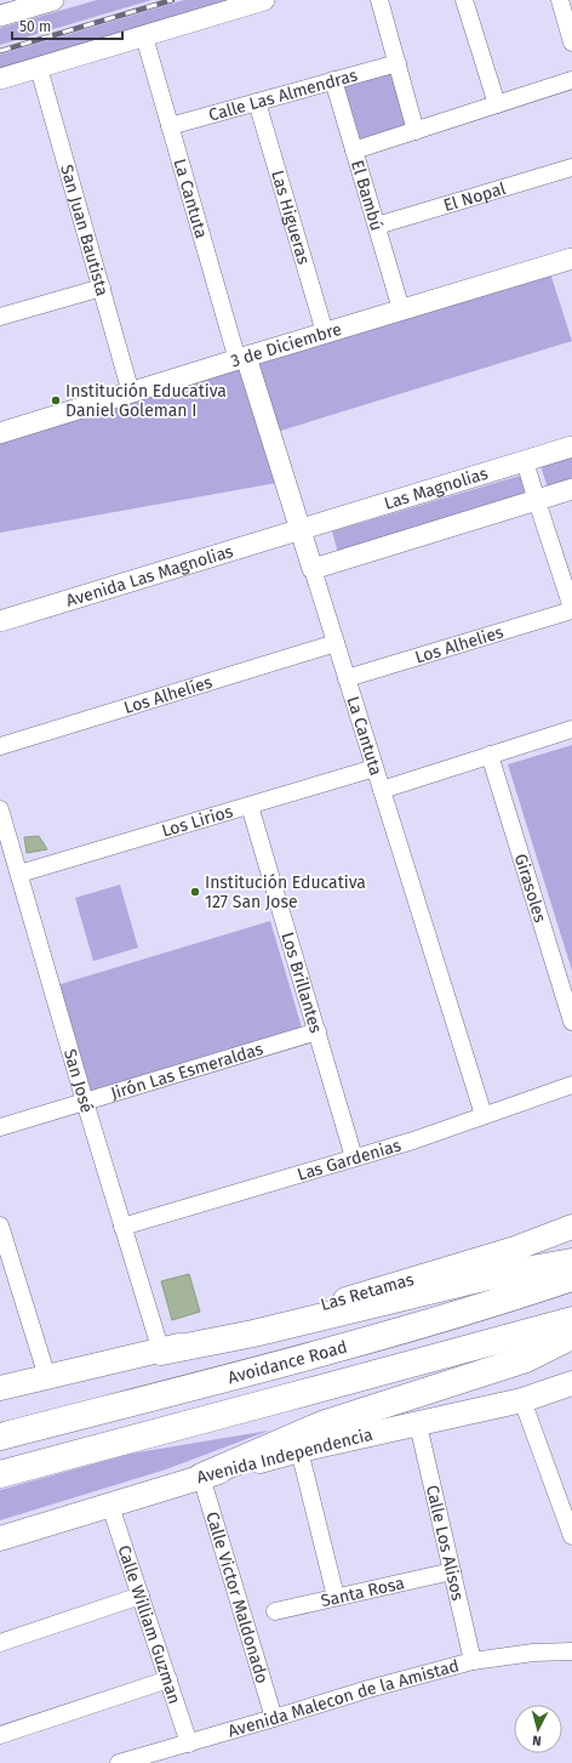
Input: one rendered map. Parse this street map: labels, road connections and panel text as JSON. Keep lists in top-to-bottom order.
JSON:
{
  "streets": {
    "highway": ["Avoidance Road"],
    "main road": ["Las Retamas", "Avenida Independencia"],
    "street": [
      "Calle Las Almendras",
      "El Bambú",
      "El Nopal",
      "La Cantuta",
      "Las Higueras",
      "San Juan Bautista",
      "3 de Diciembre",
      "Las Magnolias",
      "Avenida Las Magnolias",
      "Los Alhelies",
      "Los Alhelíes",
      "Los Lirios",
      "Girasoles",
      "Los Brillantes",
      "Jirón Las Esmeraldas",
      "San José",
      "Las Gardenias",
      "Calle Los Alisos",
      "Santa Rosa",
      "Calle Victor Maldonado",
      "Calle William Guzman",
      "Avenida Malecon de la Amistad"
    ]
  },
  "crossings": [
    ["Calle Las Almendras", "El Bambú"],
    ["Calle Las Almendras", "La Cantuta"],
    ["Calle Las Almendras", "Las Higueras"],
    ["El Bambú", "El Nopal"],
    ["El Bambú", "3 de Diciembre"],
    ["La Cantuta", "3 de Diciembre"],
    ["La Cantuta", "Las Magnolias"],
    ["La Cantuta", "Avenida Las Magnolias"],
    ["La Cantuta", "Los Alhelies"],
    ["La Cantuta", "Los Alhelíes"],
    ["La Cantuta", "Los Lirios"],
    ["La Cantuta", "Las Gardenias"],
    ["Las Higueras", "3 de Diciembre"],
    ["San Juan Bautista", "3 de Diciembre"],
    ["Las Magnolias", "Avenida Las Magnolias"],
    ["Los Lirios", "Los Brillantes"],
    ["Los Lirios", "San José"],
    ["Los Brillantes", "Jirón Las Esmeraldas"],
    ["Los Brillantes", "Las Gardenias"],
    ["Jirón Las Esmeraldas", "San José"],
    ["San José", "Las Gardenias"],
    ["San José", "Las Retamas"],
    ["Avenida Independencia", "Calle Los Alisos"],
    ["Avenida Independencia", "Calle Victor Maldonado"],
    ["Avenida Independencia", "Calle William Guzman"],
    ["Calle Los Alisos", "Santa Rosa"],
    ["Calle Los Alisos", "Avenida Malecon de la Amistad"],
    ["Calle Victor Maldonado", "Avenida Malecon de la Amistad"],
    ["Calle William Guzman", "Avenida Malecon de la Amistad"]
  ],
  "places": ["Institución Educativa Daniel Goleman I", "Institución Educativa 127 San Jose"],
  "scale_bar": "50 m",
  "north": "bottom"
}
